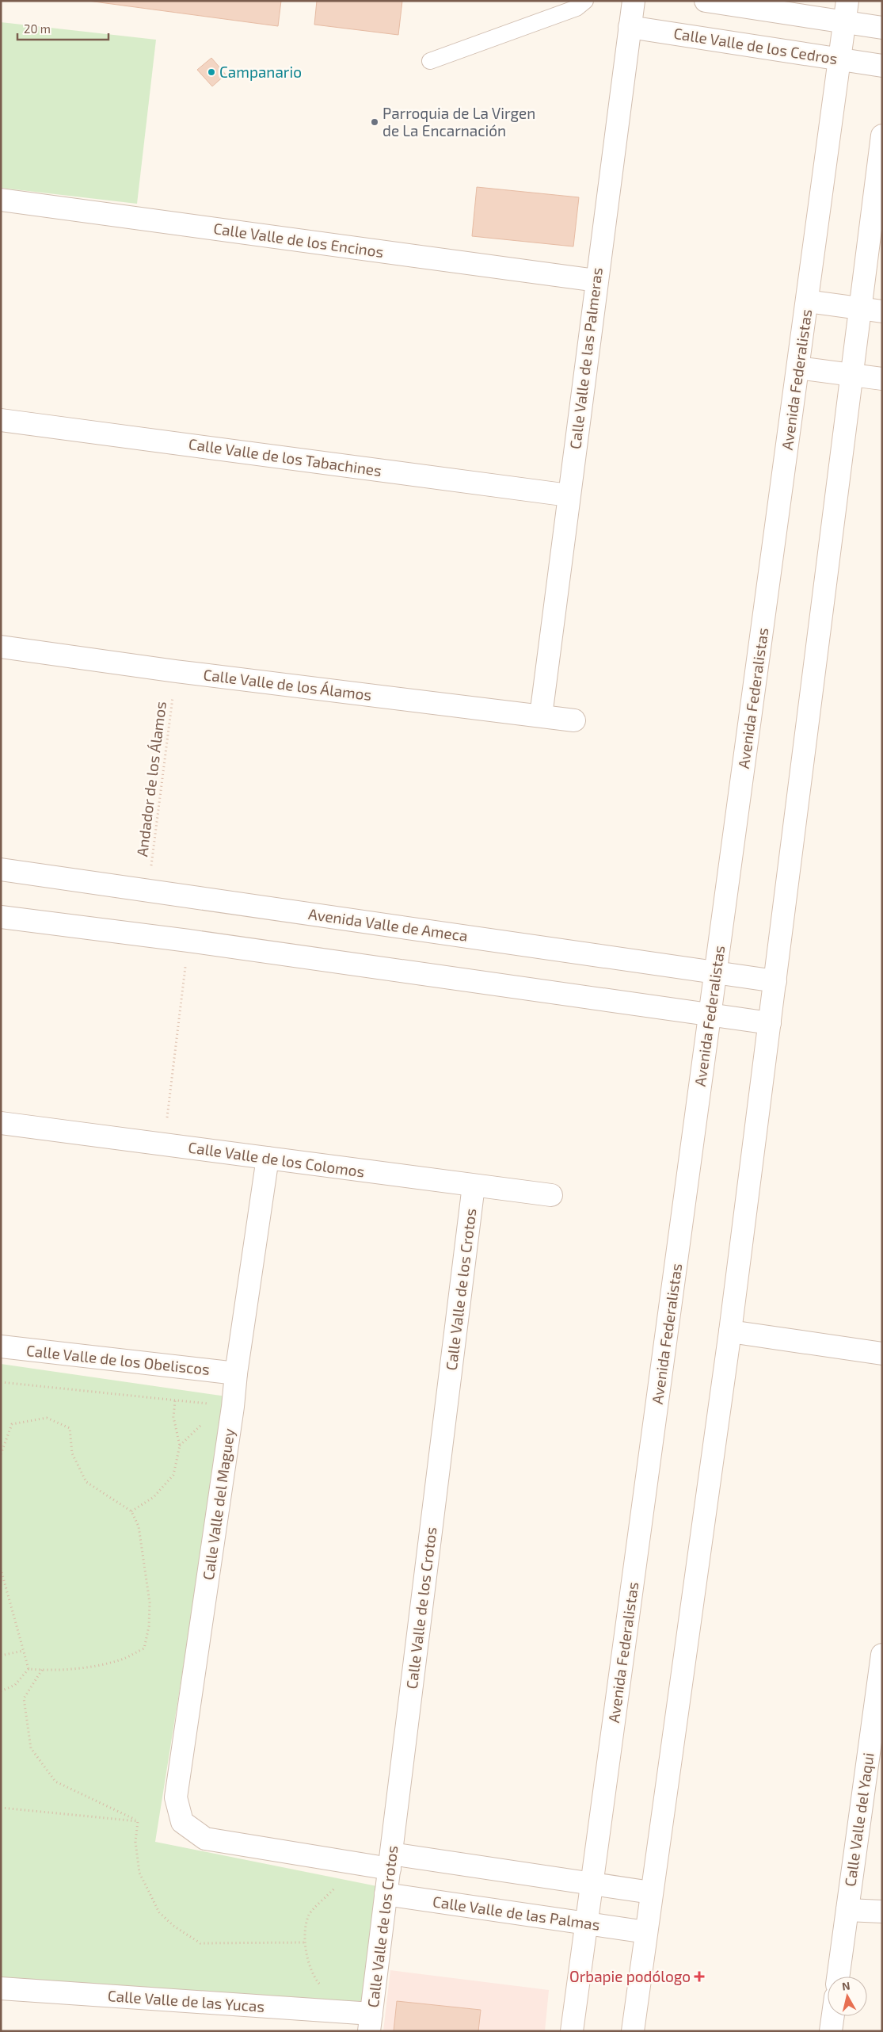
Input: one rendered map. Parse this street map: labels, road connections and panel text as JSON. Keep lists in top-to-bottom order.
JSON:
{
  "streets": {
    "street": [
      "Calle Valle de los Cedros",
      "Calle Valle de los Encinos",
      "Calle Valle de las Palmeras",
      "Avenida Federalistas",
      "Calle Valle de los Tabachines",
      "Calle Valle de los Álamos",
      "Avenida Valle de Ameca",
      "Calle Valle de los Colomos",
      "Calle Valle de los Crotos",
      "Calle Valle de los Obeliscos",
      "Calle Valle del Maguey",
      "Calle Valle del Yaqui",
      "Calle Valle de las Palmas",
      "Calle Valle de las Yucas"
    ],
    "path": ["Andador de los Álamos"]
  },
  "crossings": [
    ["Calle Valle de los Cedros", "Calle Valle de las Palmeras"],
    ["Calle Valle de los Cedros", "Avenida Federalistas"],
    ["Calle Valle de los Encinos", "Calle Valle de las Palmeras"],
    ["Calle Valle de las Palmeras", "Calle Valle de los Tabachines"],
    ["Calle Valle de las Palmeras", "Calle Valle de los Álamos"],
    ["Avenida Federalistas", "Avenida Valle de Ameca"],
    ["Avenida Federalistas", "Calle Valle de las Palmas"],
    ["Calle Valle de los Álamos", "Andador de los Álamos"],
    ["Andador de los Álamos", "Avenida Valle de Ameca"],
    ["Calle Valle de los Colomos", "Calle Valle de los Crotos"],
    ["Calle Valle de los Colomos", "Calle Valle del Maguey"],
    ["Calle Valle de los Crotos", "Calle Valle de las Palmas"],
    ["Calle Valle de los Crotos", "Calle Valle de las Yucas"],
    ["Calle Valle de los Obeliscos", "Calle Valle del Maguey"]
  ],
  "places": {
    "other": ["Campanario", "Parroquia de La Virgen de La Encarnación"],
    "health": ["Orbapie podólogo"]
  },
  "scale_bar": "20 m",
  "north": "top"
}
